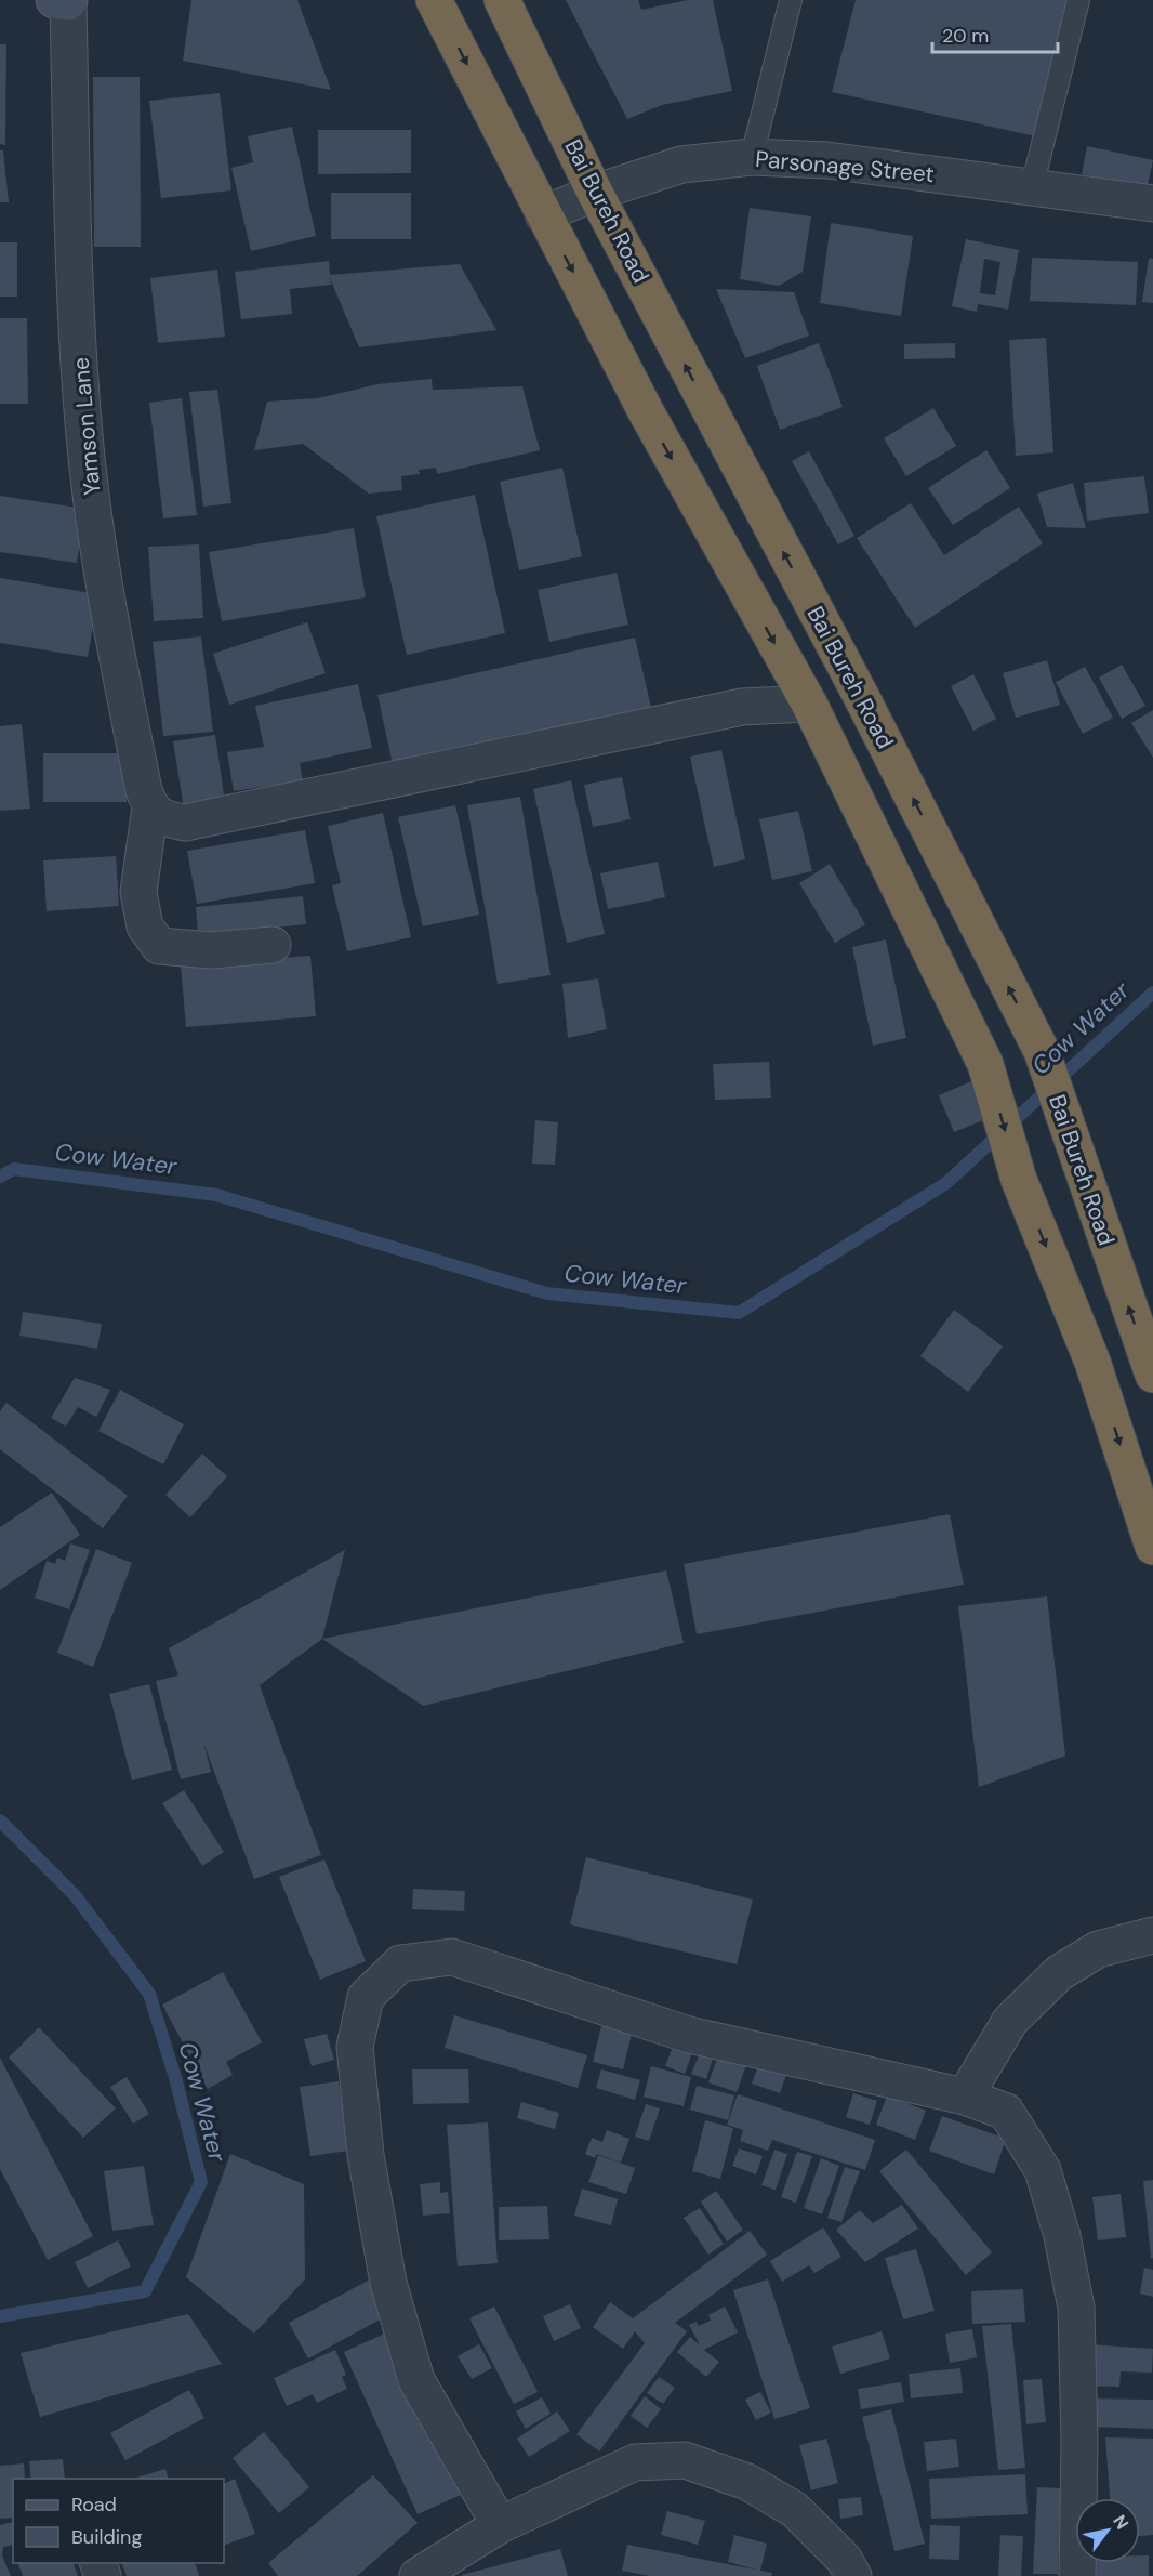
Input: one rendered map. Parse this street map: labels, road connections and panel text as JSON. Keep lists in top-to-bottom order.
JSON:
{
  "streets": {
    "highway": ["Bai Bureh Road"],
    "street": ["Parsonage Street", "Yamson Lane"]
  },
  "crossings": [
    ["Parsonage Street", "Bai Bureh Road"]
  ],
  "water": ["Cow Water"],
  "legend": ["Road", "Building"],
  "scale_bar": "20 m",
  "north": "top right"
}
